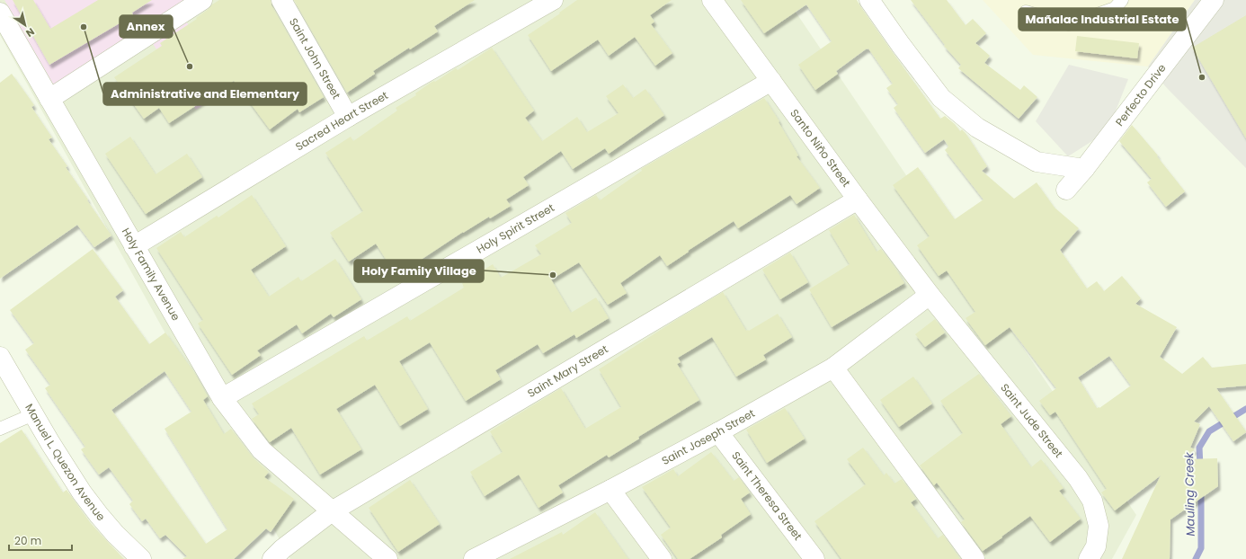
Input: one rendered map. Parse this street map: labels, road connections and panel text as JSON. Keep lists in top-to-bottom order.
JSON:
{
  "streets": {
    "street": [
      "Saint John Street",
      "Perfecto Drive",
      "Sacred Heart Street",
      "Santo Niño Street",
      "Holy Spirit Street",
      "Holy Family Avenue",
      "Saint Mary Street",
      "Saint Jude Street",
      "Saint Joseph Street",
      "Manuel L. Quezon Avenue",
      "Saint Theresa Street"
    ]
  },
  "crossings": [
    ["Saint John Street", "Sacred Heart Street"],
    ["Sacred Heart Street", "Holy Family Avenue"],
    ["Santo Niño Street", "Holy Spirit Street"],
    ["Santo Niño Street", "Saint Mary Street"],
    ["Santo Niño Street", "Saint Jude Street"],
    ["Santo Niño Street", "Saint Joseph Street"],
    ["Holy Spirit Street", "Holy Family Avenue"],
    ["Holy Family Avenue", "Saint Mary Street"],
    ["Saint Jude Street", "Saint Joseph Street"],
    ["Saint Joseph Street", "Saint Theresa Street"]
  ],
  "water": ["Mauling Creek"],
  "places": [
    "Administrative and Elementary",
    "Annex",
    "Mañalac Industrial Estate",
    "Holy Family Village"
  ],
  "scale_bar": "20 m",
  "north": "bottom right"
}
